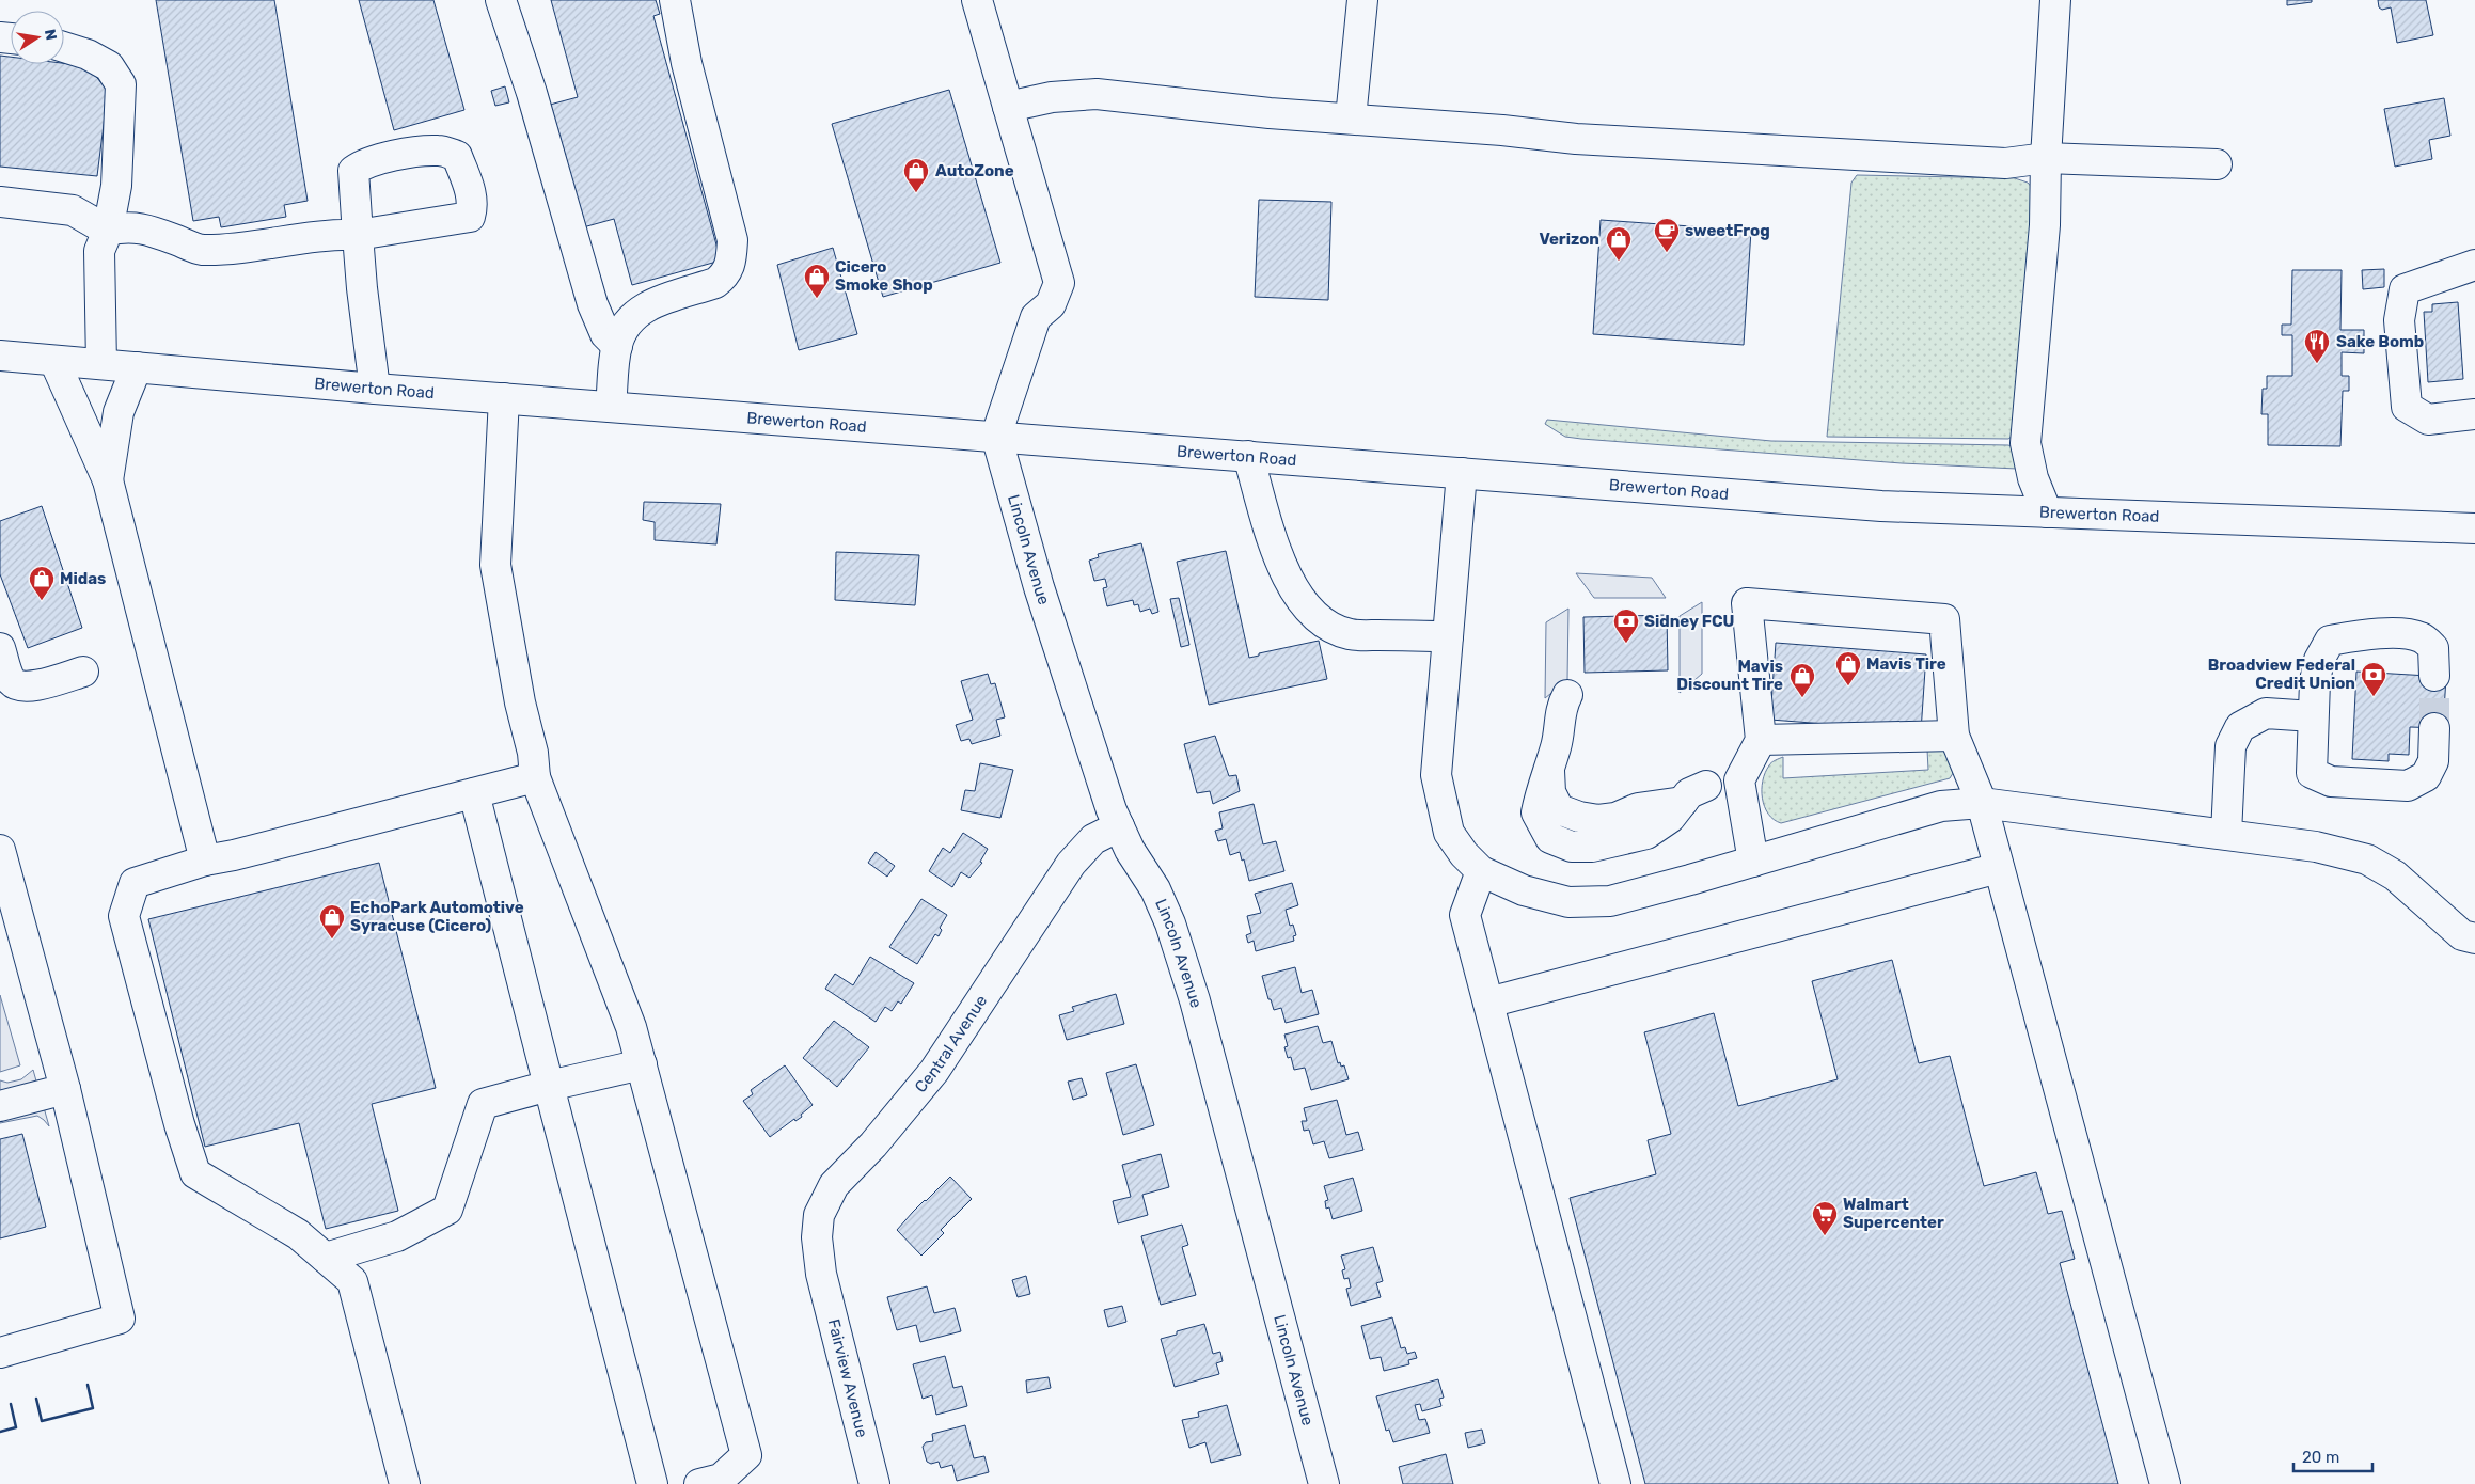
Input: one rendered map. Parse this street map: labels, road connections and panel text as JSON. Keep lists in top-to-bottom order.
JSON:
{
  "streets": {
    "main road": [
      "Brewerton Road",
      "Lincoln Avenue",
      "Central Avenue",
      "Fairview Avenue"
    ]
  },
  "crossings": [
    ["Brewerton Road", "Lincoln Avenue"],
    ["Lincoln Avenue", "Central Avenue"],
    ["Central Avenue", "Fairview Avenue"]
  ],
  "places": {
    "shop": [
      "AutoZone",
      "Verizon",
      "Cicero Smoke Shop",
      "Midas",
      "Mavis Tire",
      "Mavis Discount Tire",
      "EchoPark Automotive Syracuse (Cicero)"
    ],
    "cafe": ["sweetFrog"],
    "restaurant": ["Sake Bomb"],
    "bank": ["Sidney FCU", "Broadview Federal Credit Union"],
    "supermarket": ["Walmart Supercenter"]
  },
  "scale_bar": "20 m",
  "north": "right"
}
